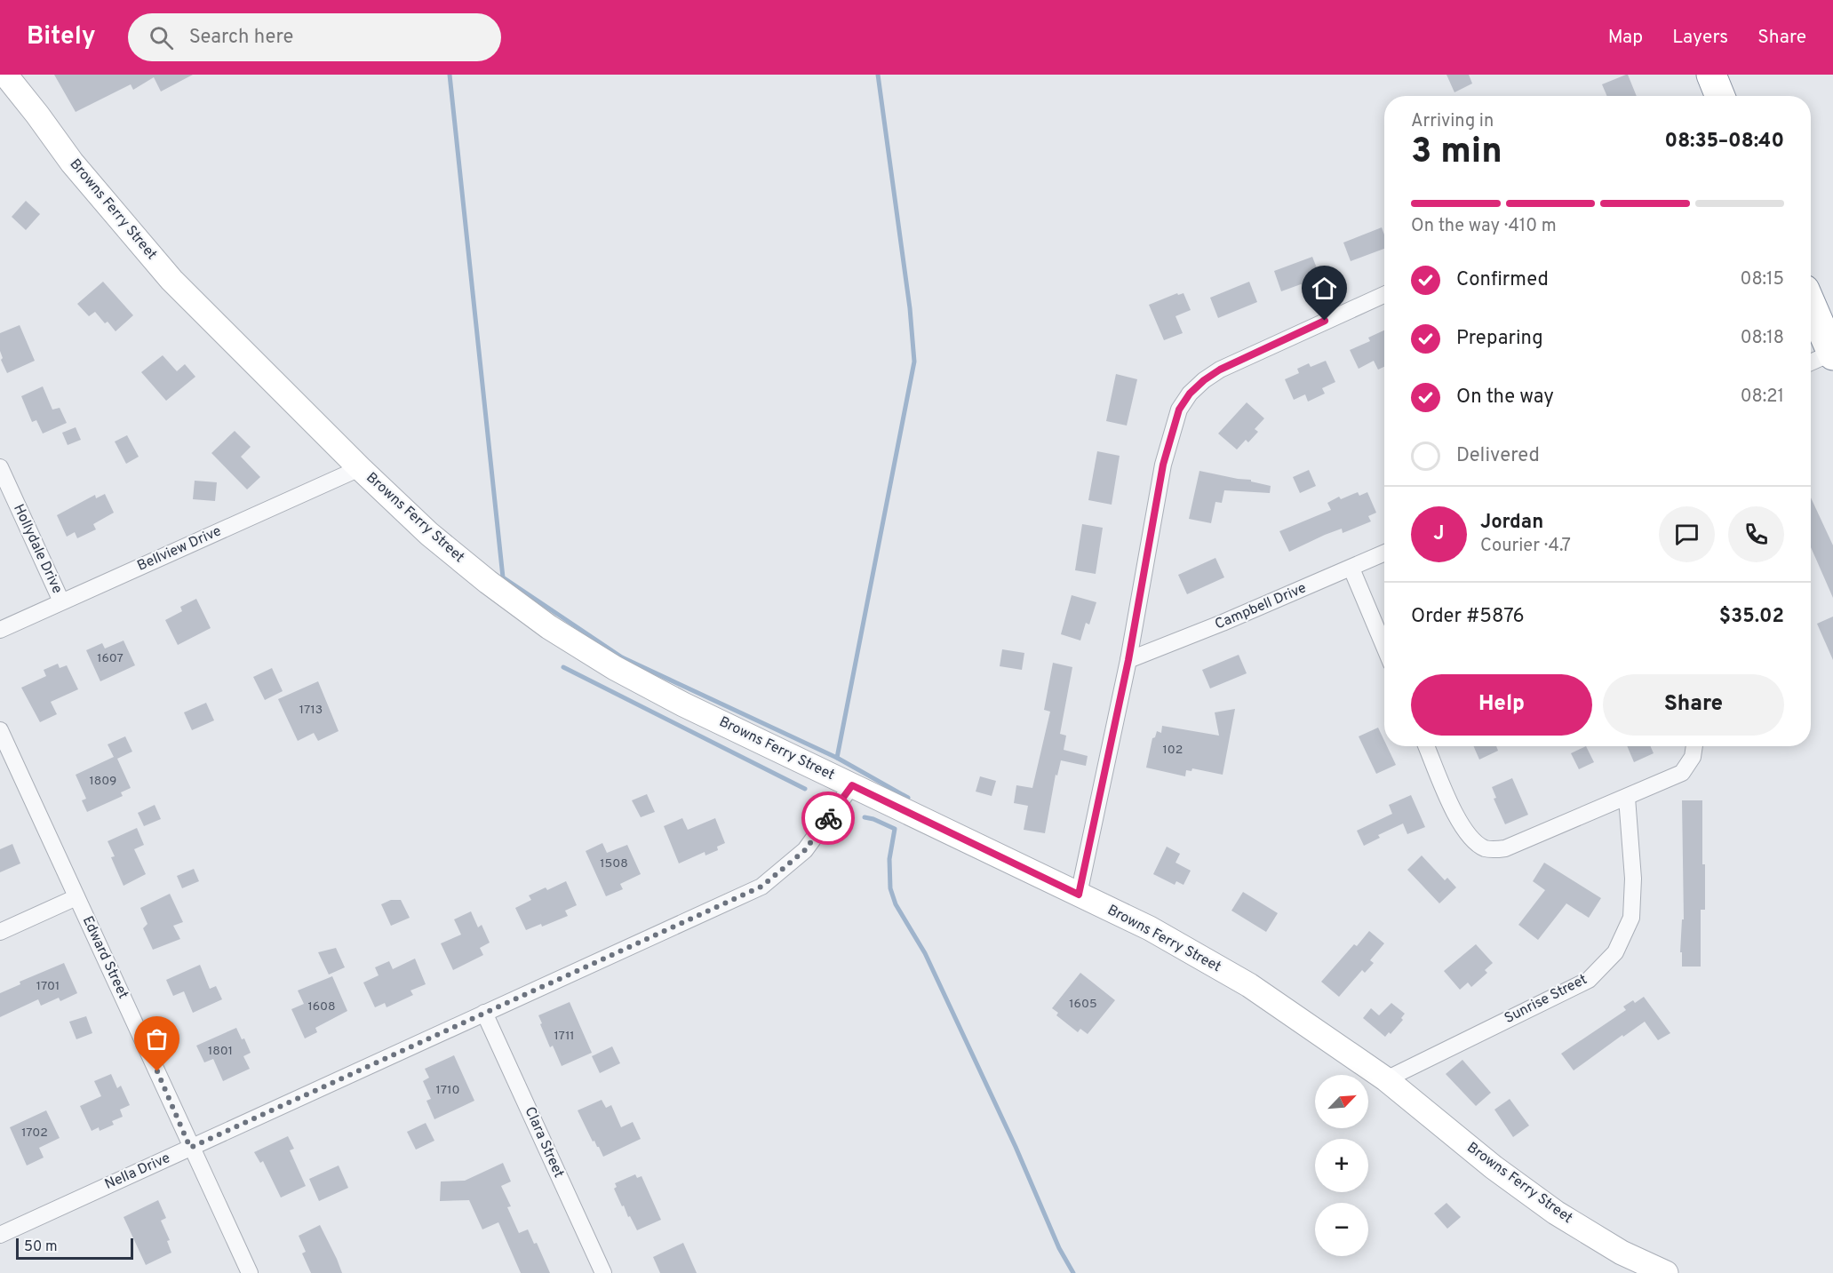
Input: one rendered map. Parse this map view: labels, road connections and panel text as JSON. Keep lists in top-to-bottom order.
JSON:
{
  "streets": {
    "street": [
      "Browns Ferry Street",
      "Hollydale Drive",
      "Bellview Drive",
      "Campbell Drive",
      "Edward Street",
      "Sunrise Street",
      "Clara Street",
      "Nella Drive"
    ]
  },
  "crossings": [
    ["Browns Ferry Street", "Bellview Drive"],
    ["Browns Ferry Street", "Sunrise Street"],
    ["Browns Ferry Street", "Nella Drive"],
    ["Hollydale Drive", "Bellview Drive"],
    ["Edward Street", "Nella Drive"],
    ["Clara Street", "Nella Drive"]
  ],
  "house_numbers": [
    "1607",
    "1713",
    "102",
    "1809",
    "1508",
    "1701",
    "1605",
    "1608",
    "1711",
    "1801",
    "1710",
    "1702"
  ],
  "scale_bar": "50 m",
  "north": "top right",
  "page": {
    "header": "Bitely",
    "search": "Search here",
    "nav": ["Map", "Layers", "Share"],
    "heading": ["3 min", "Arriving in", "08:35–08:40"],
    "panel": [
      "Jordan",
      "Courier · 4.7",
      "Order #5876",
      "$35.02"
    ],
    "bar": "On the way · 410 m",
    "list": [
      ["Confirmed", "08:15"],
      ["Preparing", "08:18"],
      ["On the way", "08:21"],
      "Delivered"
    ],
    "round": "J",
    "buttons": ["Help", "Share"],
    "map_buttons": ["+", "−"],
    "scale": "50 m"
  }
}
